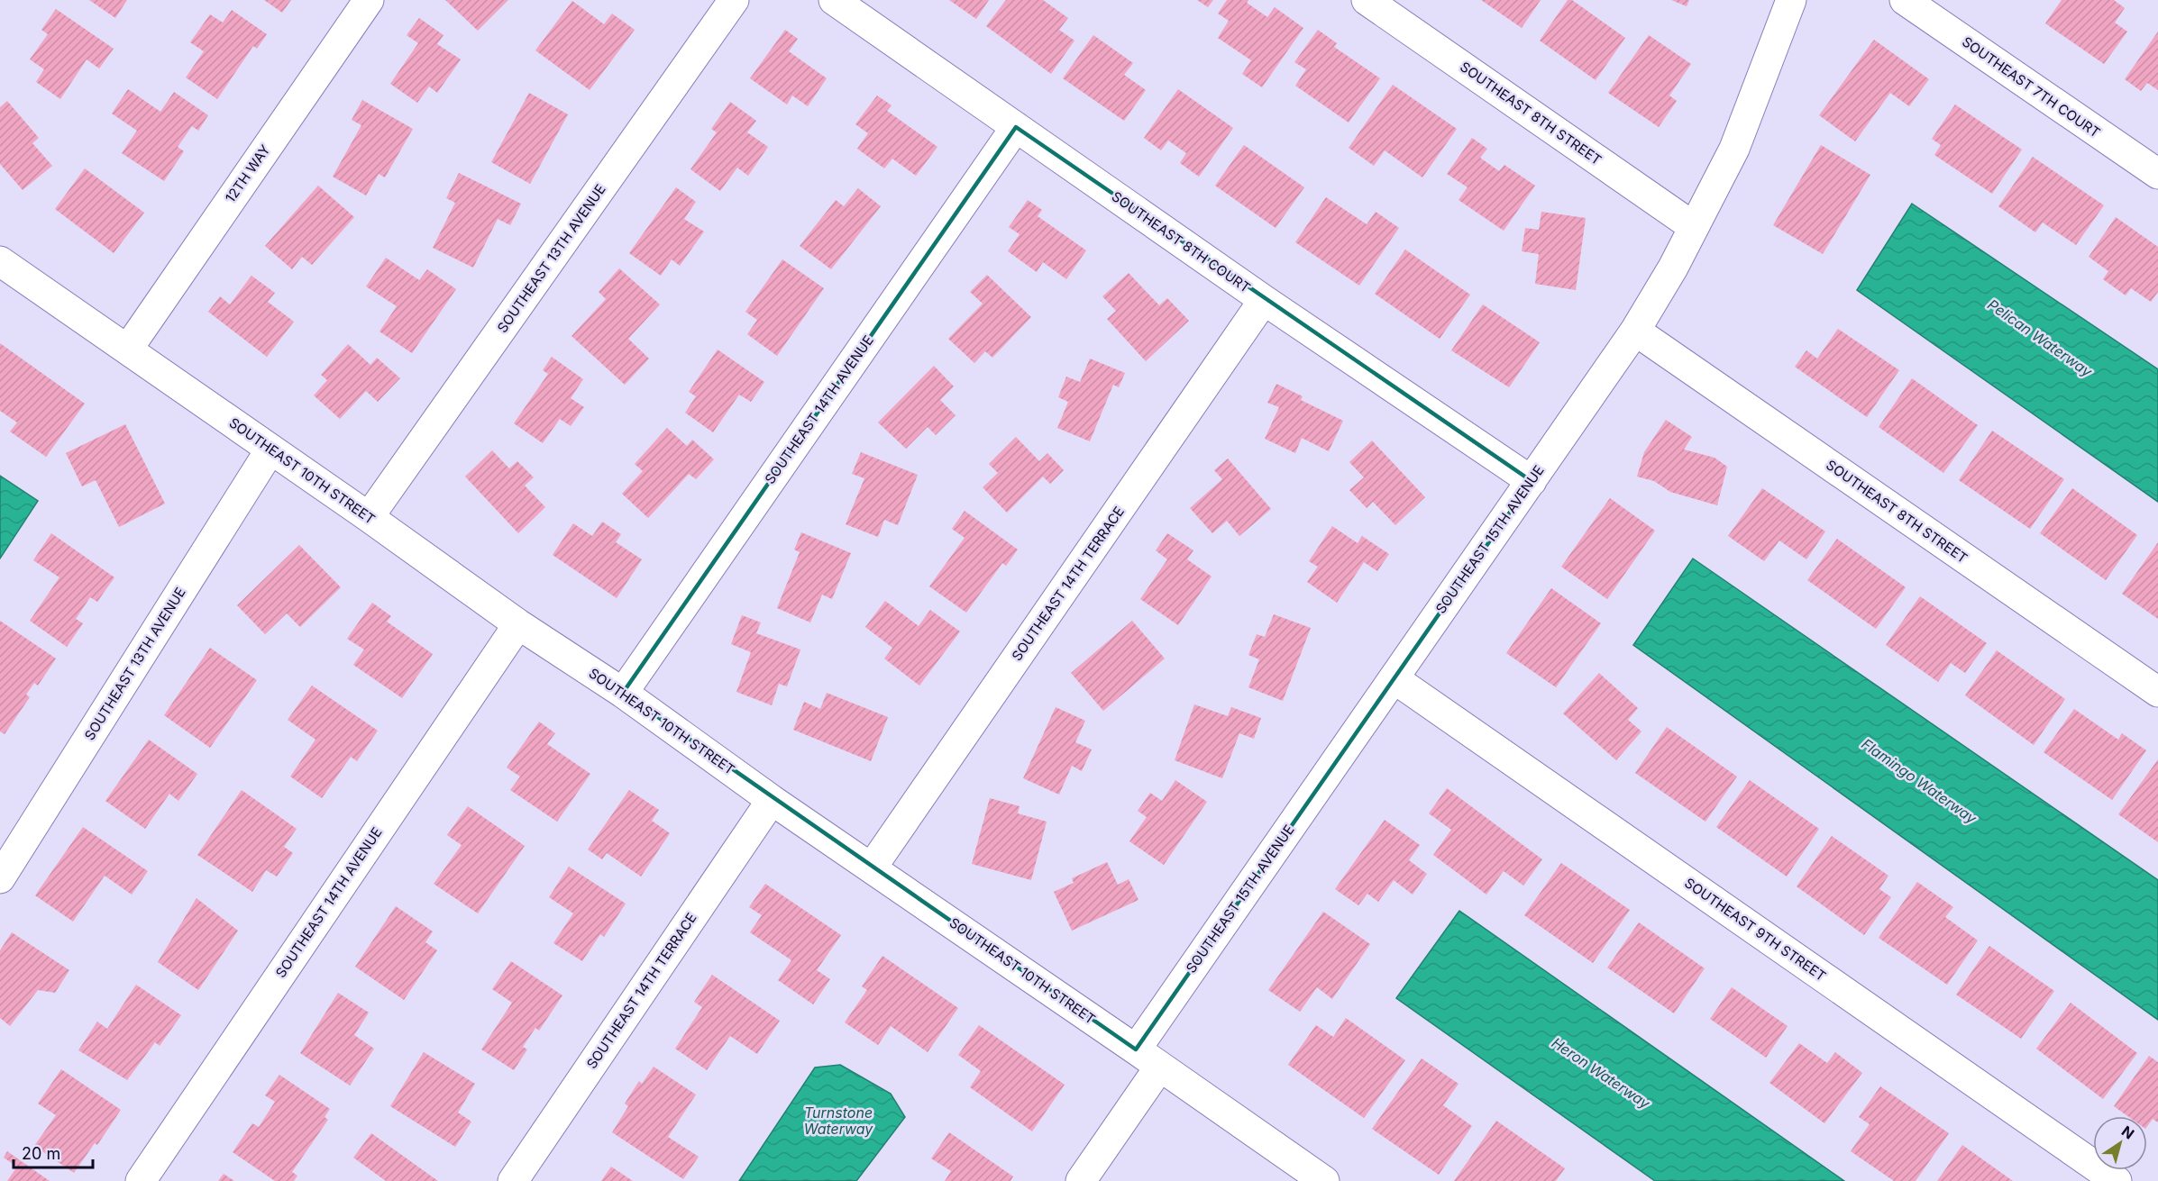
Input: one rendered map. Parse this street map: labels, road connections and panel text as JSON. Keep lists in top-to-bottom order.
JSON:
{
  "streets": {
    "street": [
      "SOUTHEAST 7TH COURT",
      "SOUTHEAST 8TH STREET",
      "12TH WAY",
      "SOUTHEAST 8TH COURT",
      "SOUTHEAST 13TH AVENUE",
      "SOUTHEAST 14TH AVENUE",
      "SOUTHEAST 10TH STREET",
      "SOUTHEAST 15TH AVENUE",
      "SOUTHEAST 14TH TERRACE",
      "SOUTHEAST 9TH STREET"
    ]
  },
  "crossings": [
    ["SOUTHEAST 8TH STREET", "SOUTHEAST 15TH AVENUE"],
    ["12TH WAY", "SOUTHEAST 10TH STREET"],
    ["SOUTHEAST 8TH COURT", "SOUTHEAST 14TH AVENUE"],
    ["SOUTHEAST 8TH COURT", "SOUTHEAST 15TH AVENUE"],
    ["SOUTHEAST 8TH COURT", "SOUTHEAST 14TH TERRACE"],
    ["SOUTHEAST 13TH AVENUE", "SOUTHEAST 10TH STREET"],
    ["SOUTHEAST 14TH AVENUE", "SOUTHEAST 10TH STREET"],
    ["SOUTHEAST 10TH STREET", "SOUTHEAST 15TH AVENUE"],
    ["SOUTHEAST 10TH STREET", "SOUTHEAST 14TH TERRACE"],
    ["SOUTHEAST 15TH AVENUE", "SOUTHEAST 9TH STREET"]
  ],
  "water": [
    "Pelican Waterway",
    "Flamingo Waterway",
    "Heron Waterway",
    "Turnstone Waterway"
  ],
  "scale_bar": "20 m",
  "north": "top right"
}
